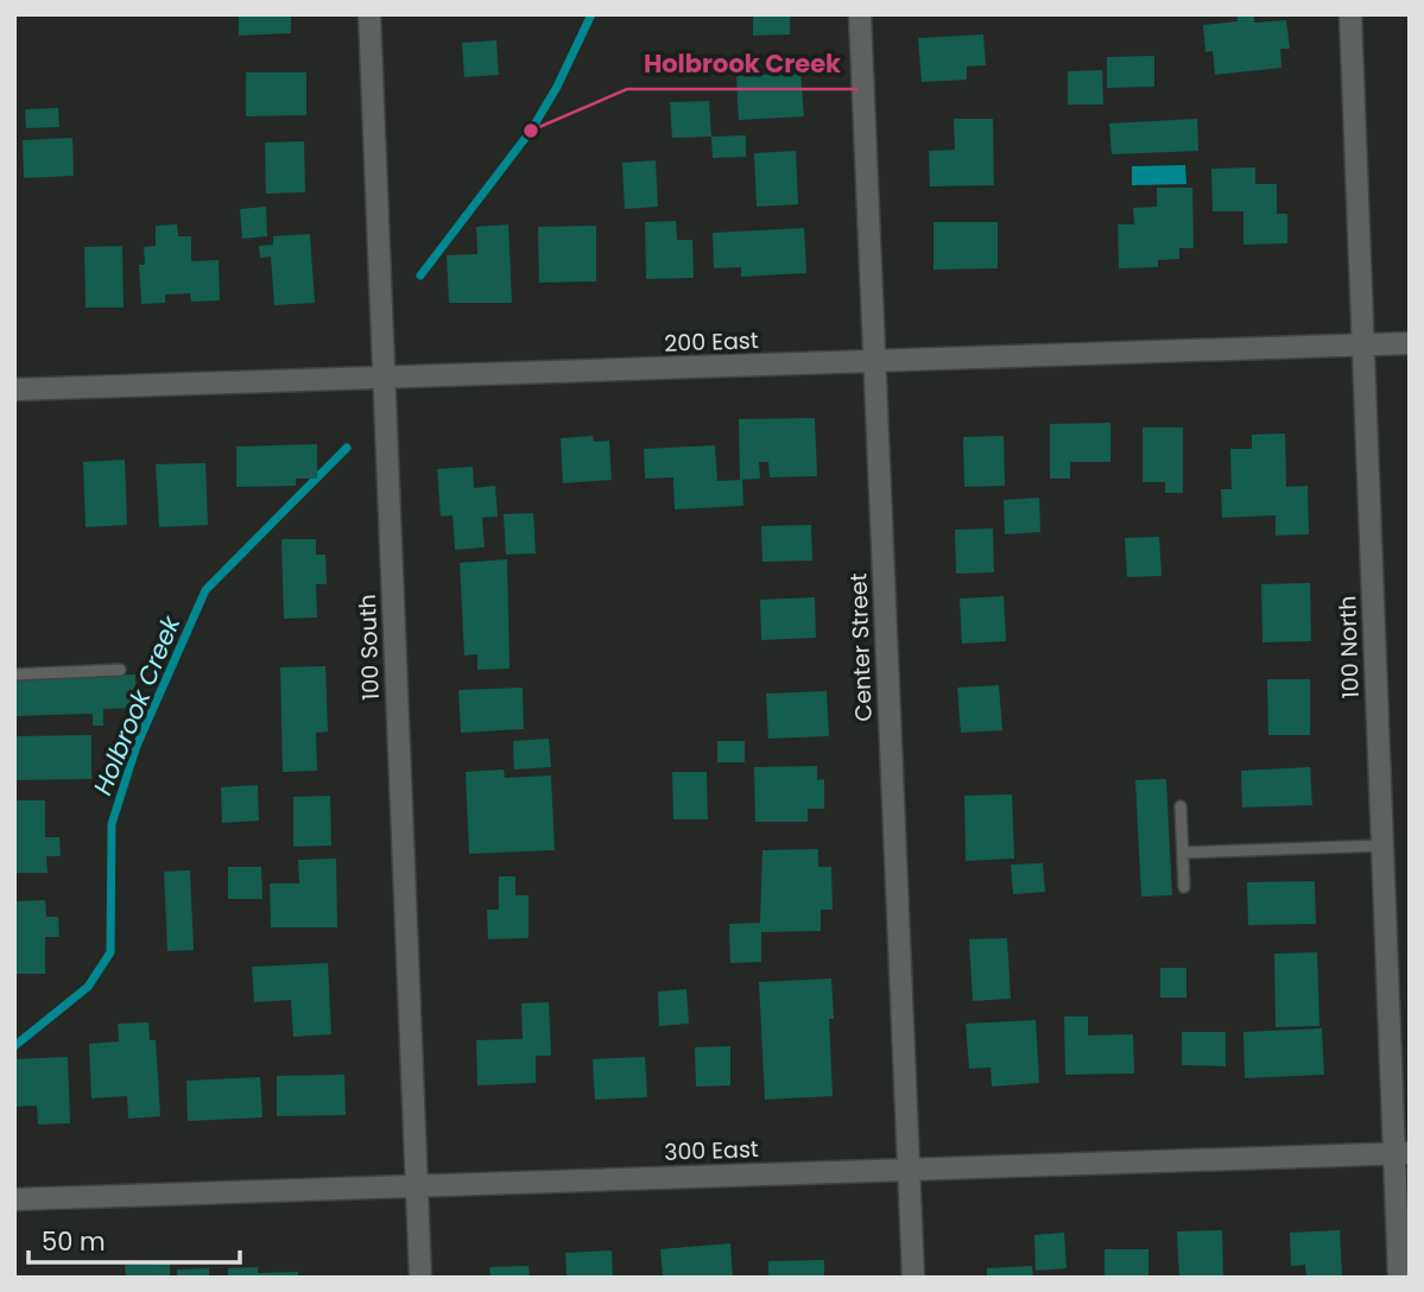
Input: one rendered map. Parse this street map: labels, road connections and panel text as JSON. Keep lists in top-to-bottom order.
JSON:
{
  "streets": {
    "street": [
      "200 East",
      "100 South",
      "Center Street",
      "100 North",
      "300 East"
    ]
  },
  "crossings": [
    ["200 East", "100 South"],
    ["200 East", "Center Street"],
    ["200 East", "100 North"],
    ["100 South", "300 East"],
    ["Center Street", "300 East"],
    ["100 North", "300 East"]
  ],
  "water": ["Holbrook Creek"],
  "places": ["Holbrook Creek"],
  "scale_bar": "50 m"
}
